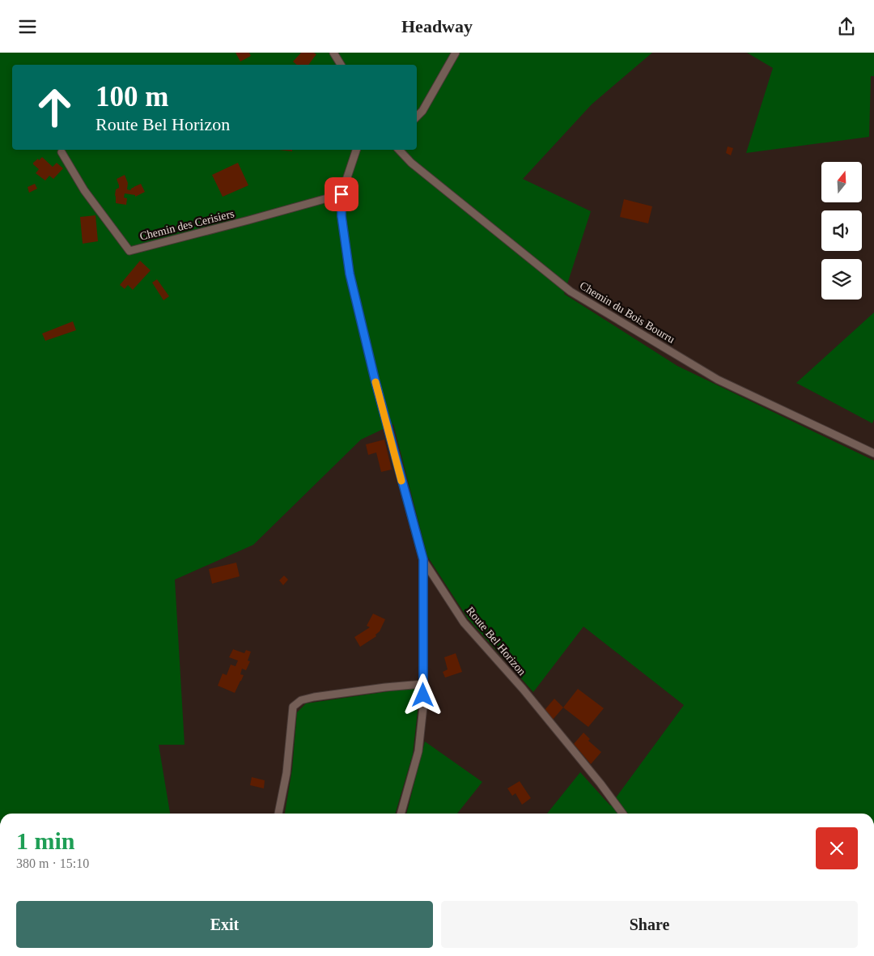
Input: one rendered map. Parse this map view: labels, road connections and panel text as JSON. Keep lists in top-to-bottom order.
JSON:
{
  "streets": {
    "street": ["Chemin des Cerisiers", "Chemin du Bois Bourru", "Route Bel Horizon"]
  },
  "crossings": [
    ["Chemin des Cerisiers", "Route Bel Horizon"]
  ],
  "north": "top",
  "page": {
    "header": "Headway",
    "turn": ["100 m", "Route Bel Horizon"],
    "heading": ["1 min", "380 m · 15:10"],
    "buttons": ["Exit", "Share"]
  }
}
